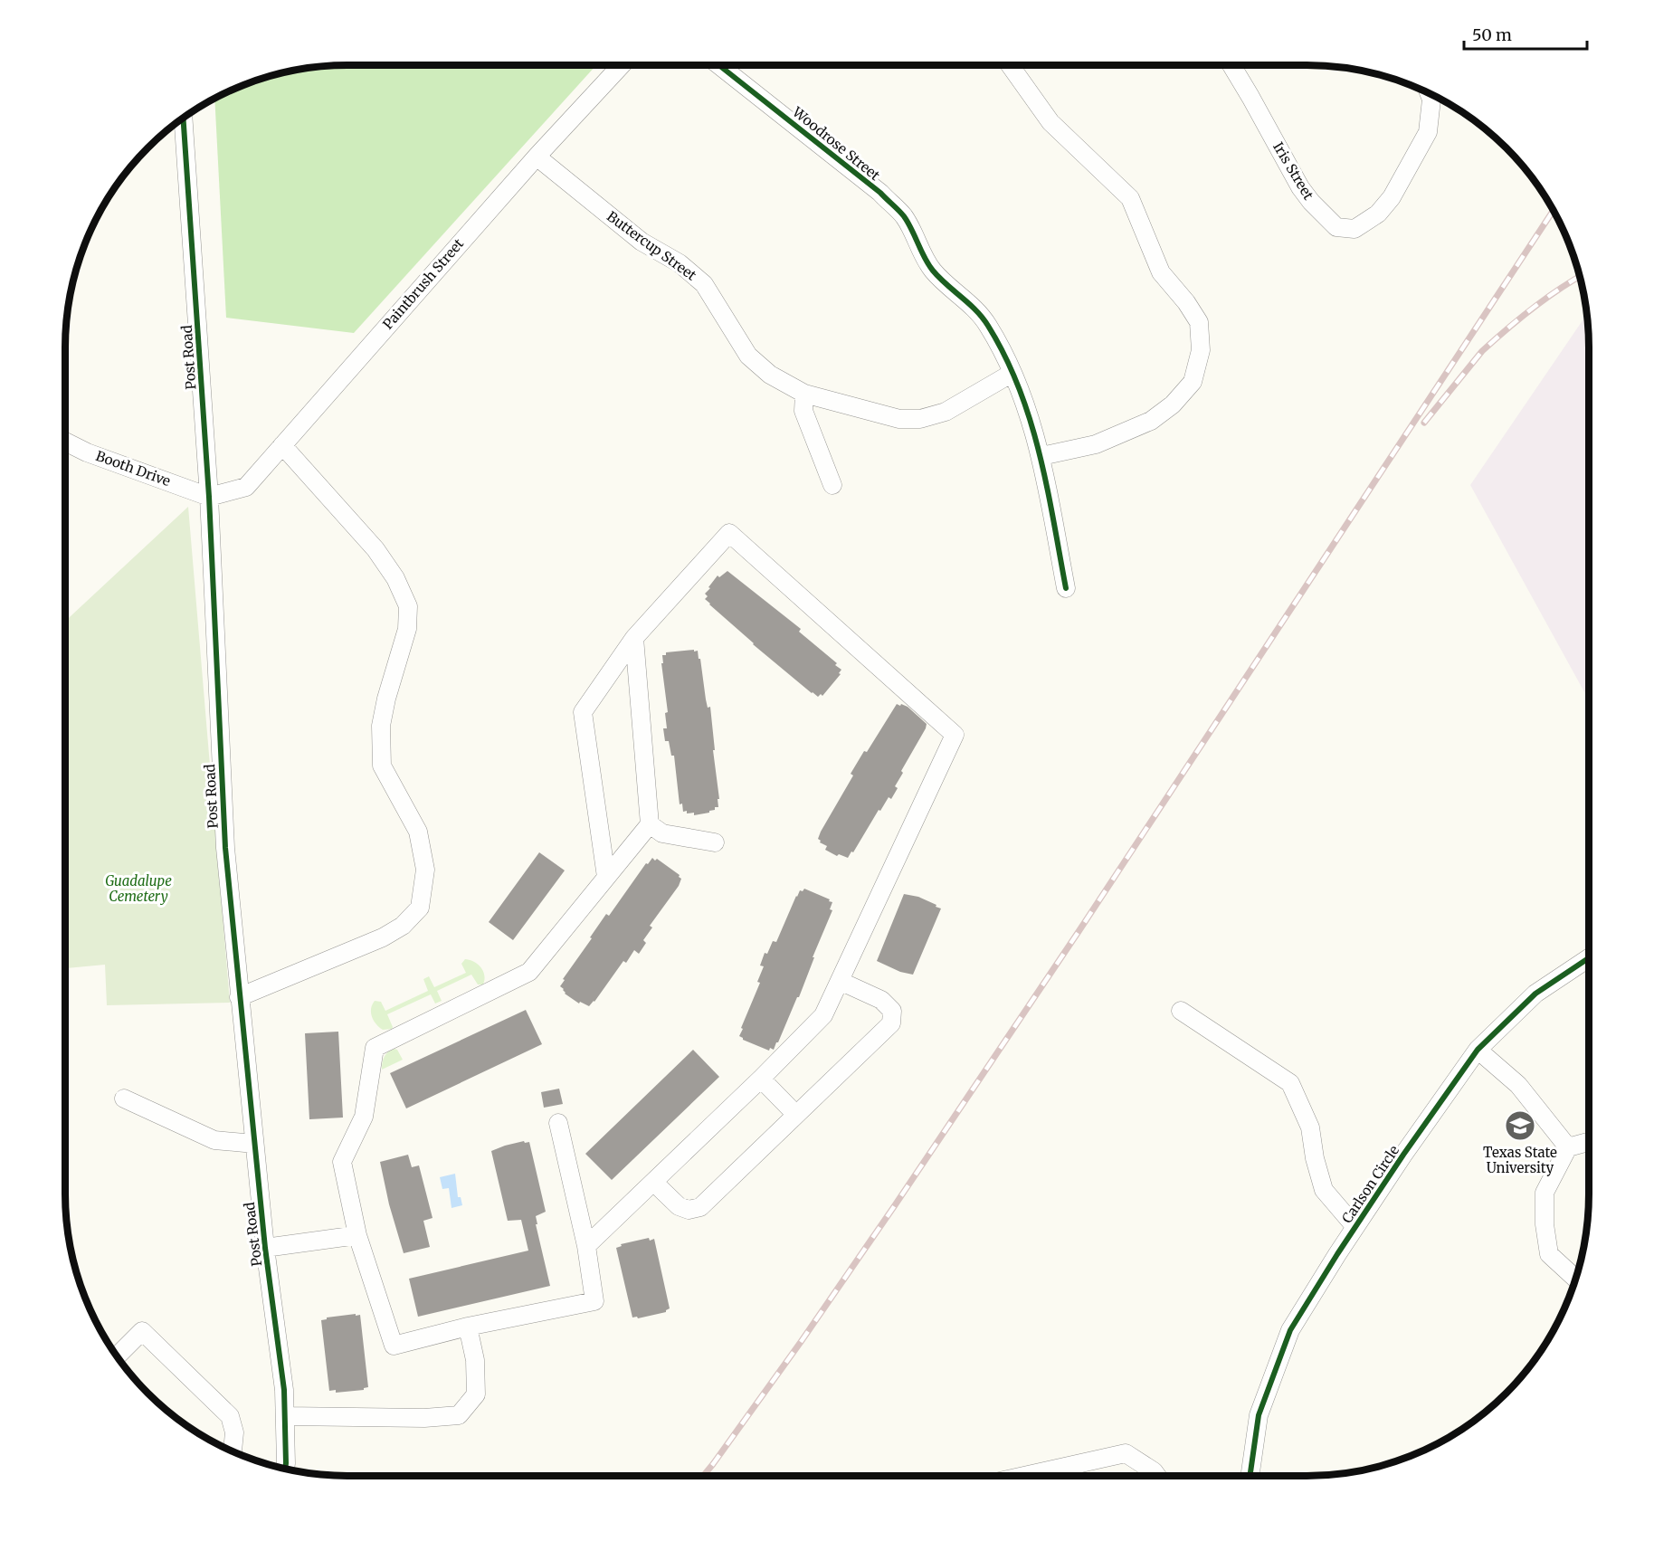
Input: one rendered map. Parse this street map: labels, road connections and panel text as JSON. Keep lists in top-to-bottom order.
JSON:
{
  "streets": {
    "street": [
      "Woodrose Street",
      "Iris Street",
      "Buttercup Street",
      "Paintbrush Street",
      "Post Road",
      "Booth Drive",
      "Carlson Circle"
    ]
  },
  "crossings": [
    ["Woodrose Street", "Buttercup Street"],
    ["Buttercup Street", "Paintbrush Street"],
    ["Paintbrush Street", "Post Road"],
    ["Paintbrush Street", "Booth Drive"],
    ["Post Road", "Booth Drive"]
  ],
  "parks": ["Guadalupe Cemetery"],
  "places": {
    "school or university": ["Texas State University"]
  },
  "scale_bar": "50 m"
}
